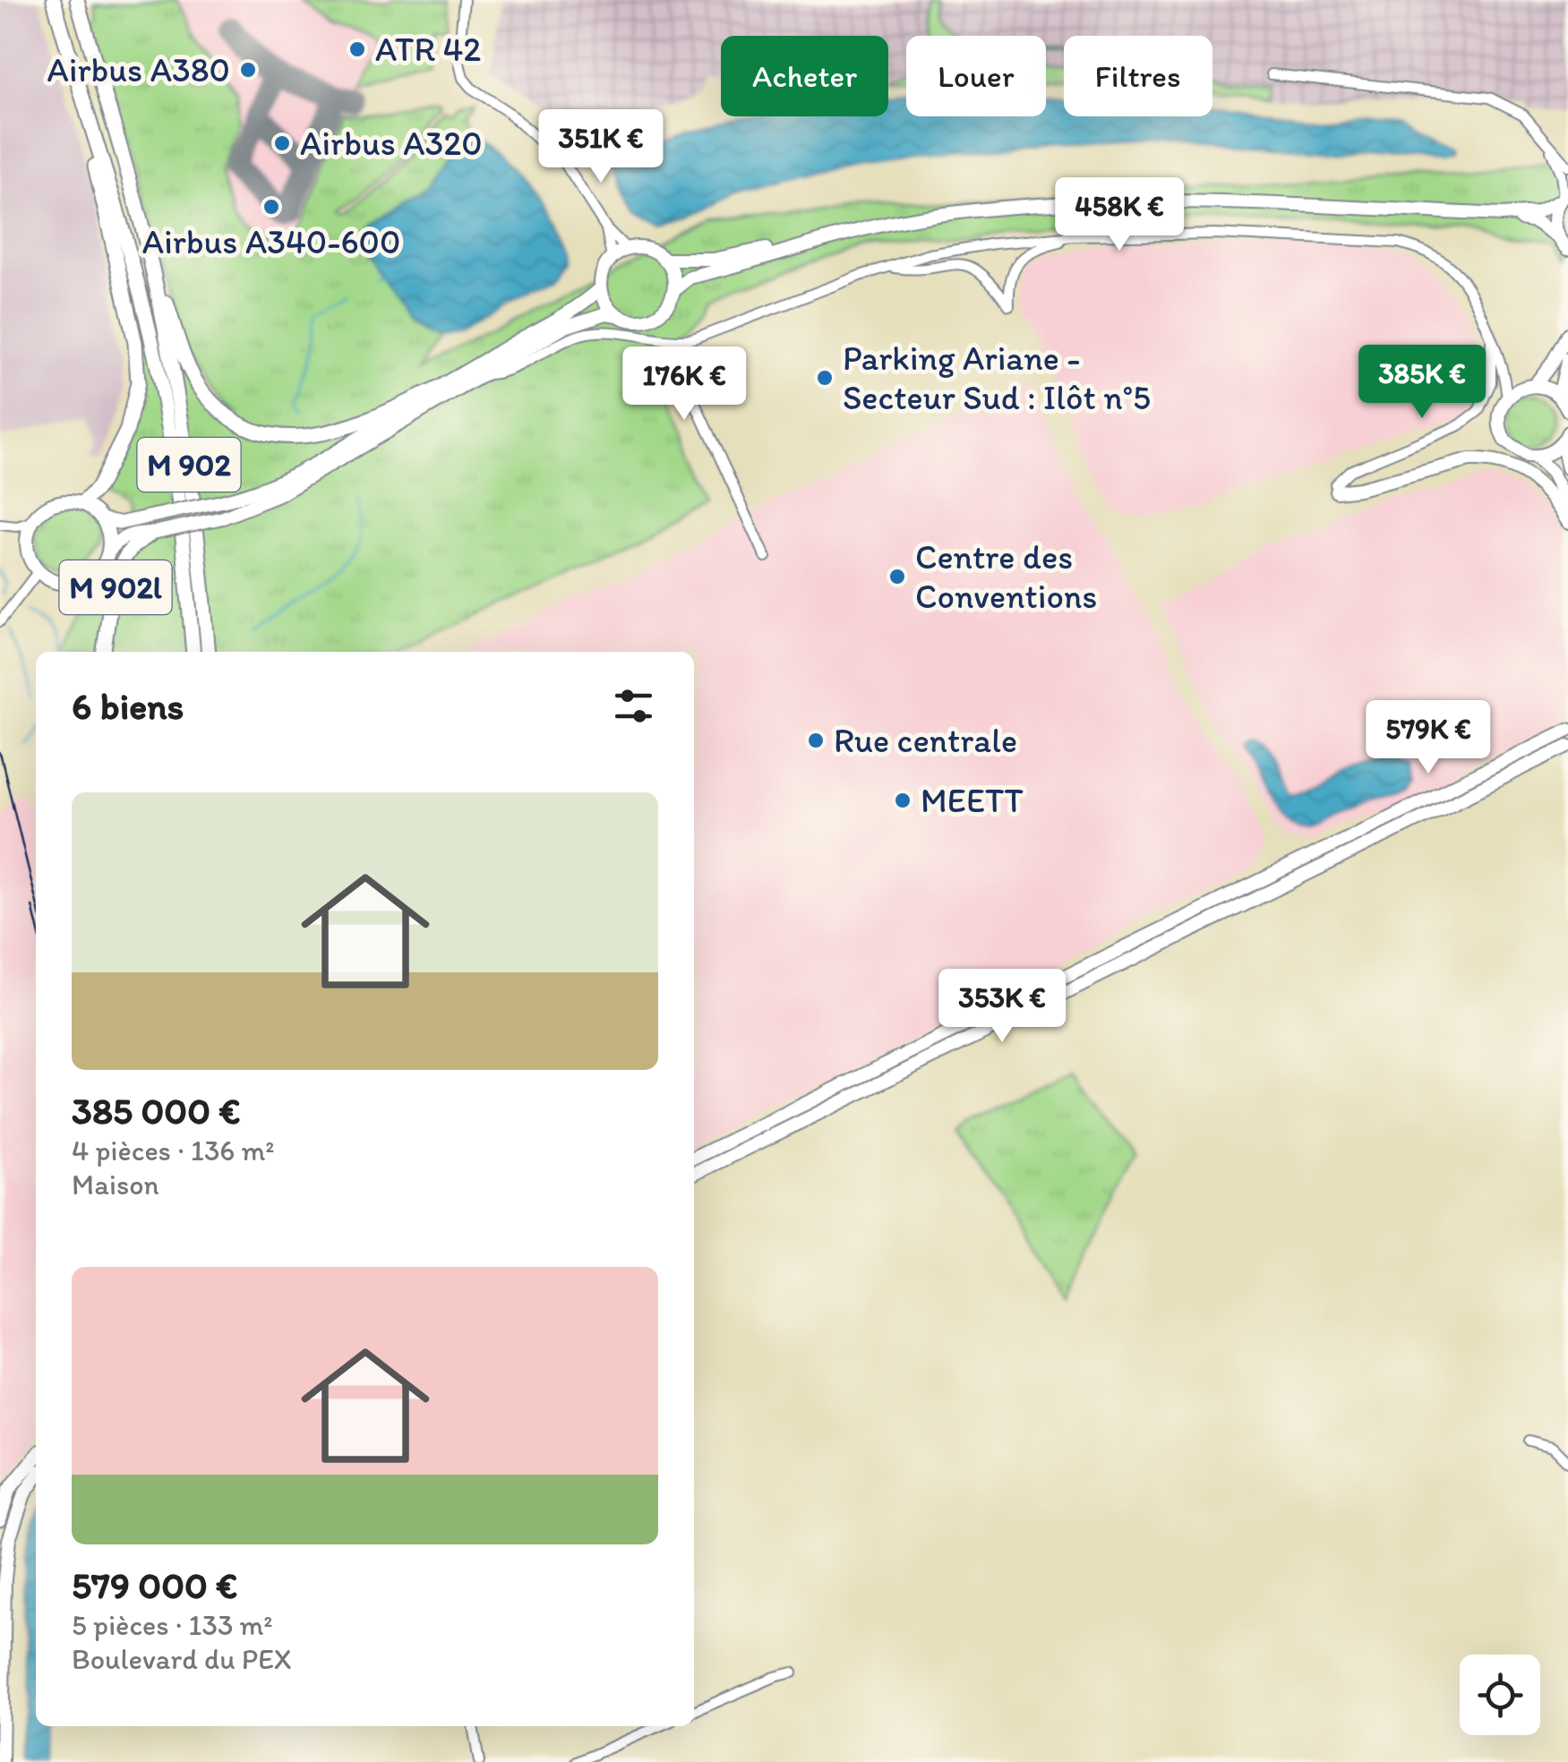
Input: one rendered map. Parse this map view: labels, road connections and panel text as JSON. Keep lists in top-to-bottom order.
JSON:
{
  "streets": {
    "highway": ["M 902", "M 902l"]
  },
  "places": [
    "ATR 42",
    "Airbus A380",
    "Airbus A320",
    "Airbus A340-600",
    "Parking Ariane - Secteur Sud : Ilôt n°5",
    "Centre des Conventions",
    "Rue centrale",
    "MEETT"
  ],
  "page": {
    "chip": ["Acheter", "Louer", "Filtres"],
    "price": [
      "351K €",
      "458K €",
      "385K €",
      "176K €",
      "579K €",
      "353K €"
    ],
    "heading": "6 biens",
    "list": [
      {
        "name": "385 000 €",
        "note": "4 pièces · 136 m² · Maison"
      },
      {
        "name": "579 000 €",
        "note": "5 pièces · 133 m² · Boulevard du PEX"
      }
    ]
  }
}
